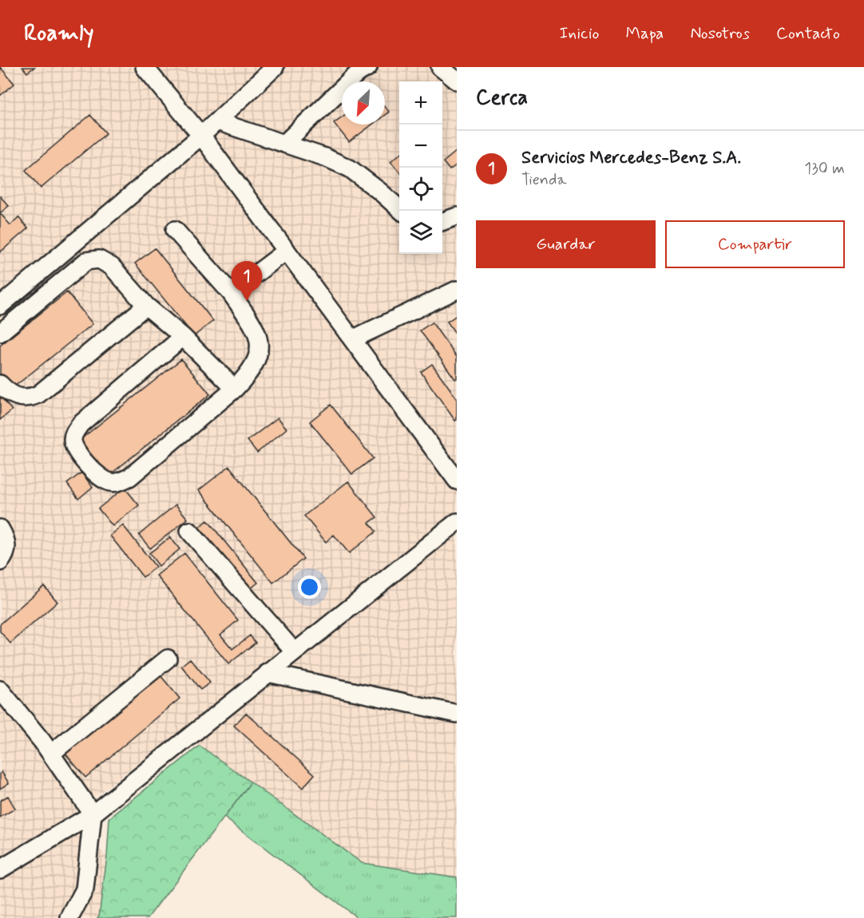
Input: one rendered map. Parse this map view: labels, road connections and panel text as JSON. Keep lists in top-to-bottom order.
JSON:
{
  "north": "bottom left",
  "page": {
    "header": "Roamly",
    "nav": [
      "Inicio",
      "Mapa",
      "Nosotros",
      "Contacto"
    ],
    "heading": "Cerca",
    "map_buttons": ["+", "−"],
    "list": [
      {
        "mark": "1",
        "name": "Servicios Mercedes-Benz S.A.",
        "note": "Tienda",
        "value": "130 m"
      }
    ],
    "buttons": ["Guardar", "Compartir"],
    "pins": "1"
  }
}
